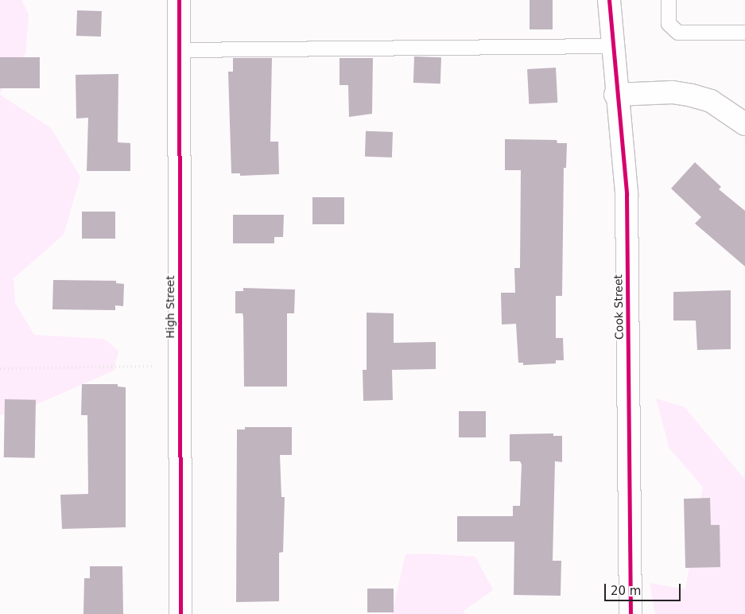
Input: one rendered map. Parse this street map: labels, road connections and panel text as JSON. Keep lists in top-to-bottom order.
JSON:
{
  "streets": {
    "street": ["High Street", "Cook Street"]
  },
  "scale_bar": "20 m"
}
